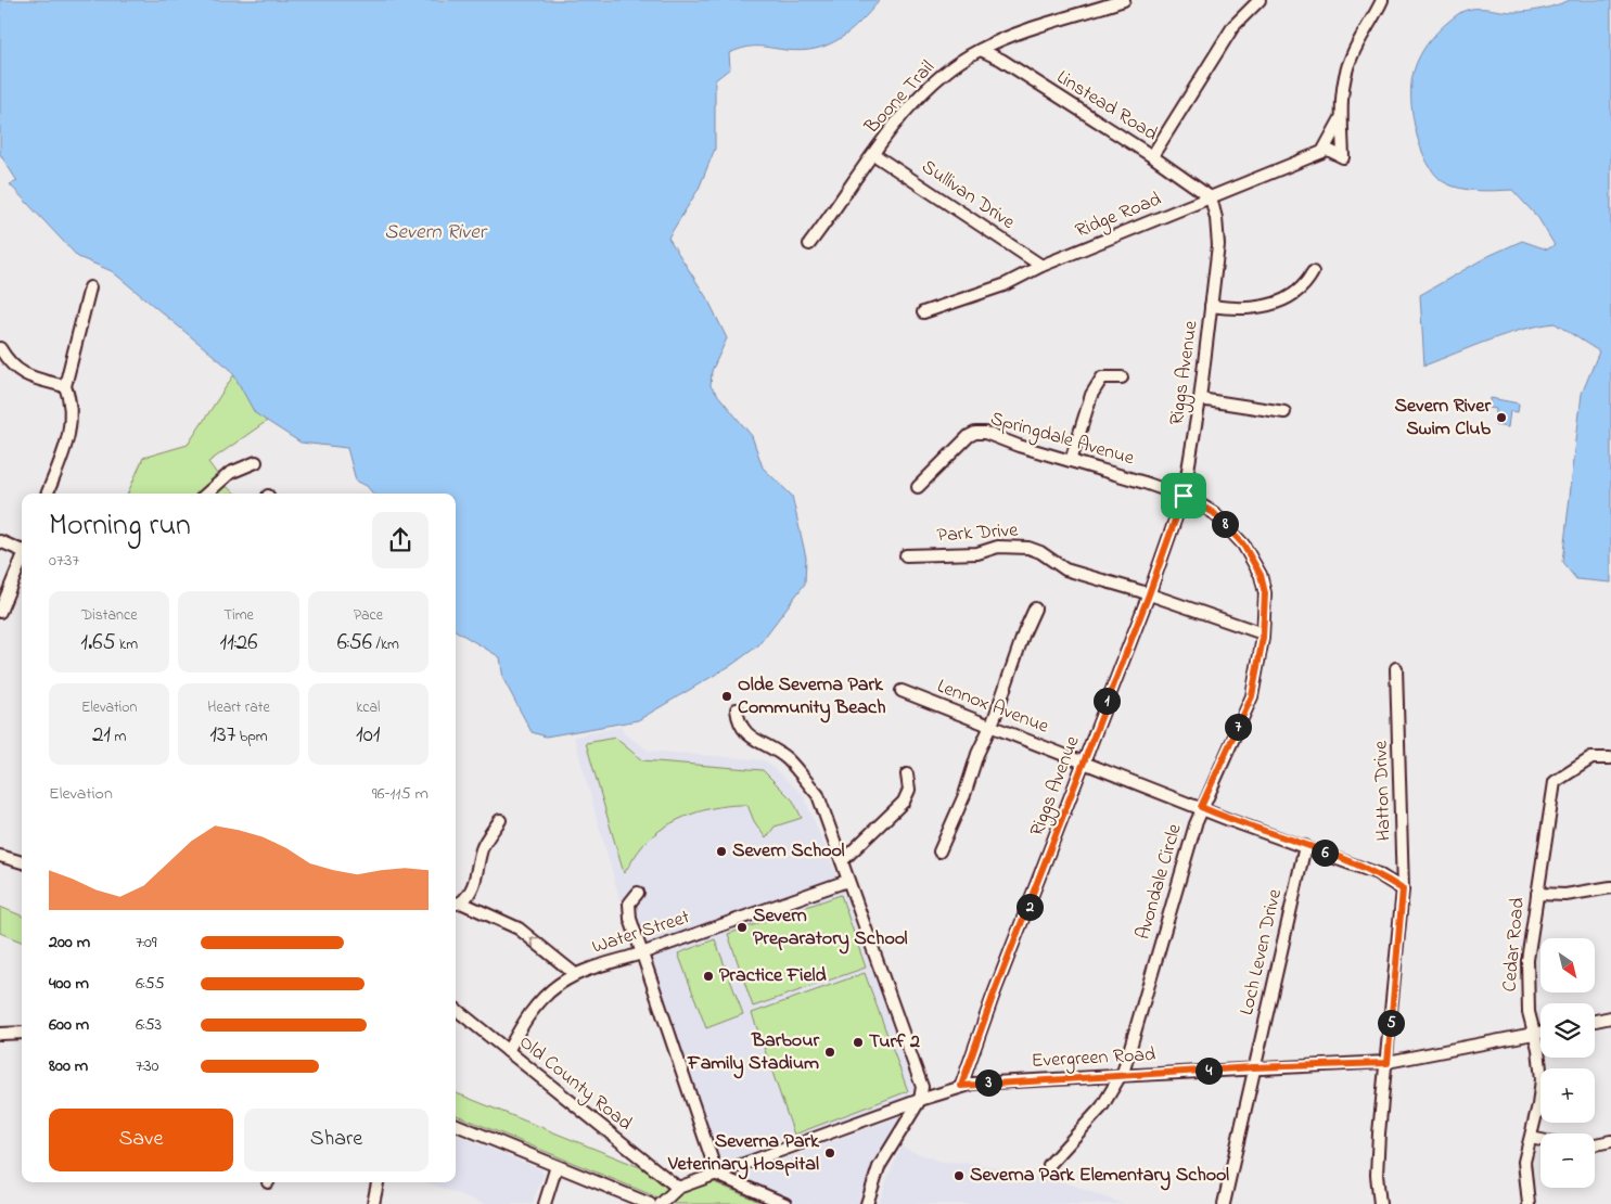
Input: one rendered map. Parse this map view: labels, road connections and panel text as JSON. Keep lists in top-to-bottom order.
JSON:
{
  "streets": {
    "street": [
      "Boone Trail",
      "Linstead Road",
      "Sullivan Drive",
      "Ridge Road",
      "Riggs Avenue",
      "Springdale Avenue",
      "Park Drive",
      "Lennox Avenue",
      "Hatton Drive",
      "Avondale Circle",
      "Water Street",
      "Cedar Road",
      "Loch Leven Drive",
      "Evergreen Road",
      "Old County Road"
    ]
  },
  "crossings": [
    ["Boone Trail", "Linstead Road"],
    ["Boone Trail", "Sullivan Drive"],
    ["Linstead Road", "Ridge Road"],
    ["Linstead Road", "Riggs Avenue"],
    ["Sullivan Drive", "Ridge Road"],
    ["Ridge Road", "Riggs Avenue"],
    ["Riggs Avenue", "Springdale Avenue"],
    ["Riggs Avenue", "Park Drive"],
    ["Riggs Avenue", "Lennox Avenue"],
    ["Riggs Avenue", "Avondale Circle"],
    ["Riggs Avenue", "Evergreen Road"],
    ["Springdale Avenue", "Avondale Circle"],
    ["Park Drive", "Avondale Circle"],
    ["Lennox Avenue", "Hatton Drive"],
    ["Lennox Avenue", "Avondale Circle"],
    ["Lennox Avenue", "Loch Leven Drive"],
    ["Hatton Drive", "Evergreen Road"],
    ["Avondale Circle", "Evergreen Road"],
    ["Cedar Road", "Evergreen Road"],
    ["Loch Leven Drive", "Evergreen Road"],
    ["Evergreen Road", "Old County Road"]
  ],
  "water": ["Severn River"],
  "places": [
    "Severn River Swim Club",
    "Olde Severna Park Community Beach",
    "Severn School",
    "Severn Preparatory School",
    "Practice Field",
    "Turf 2",
    "Barbour Family Stadium",
    "Severna Park Veterinary Hospital",
    "Severna Park Elementary School"
  ],
  "north": "bottom right",
  "page": {
    "heading": ["Morning run", "07:37"],
    "pins": [
      "8",
      "1",
      "7",
      "6",
      "2",
      "5",
      "4",
      "3"
    ],
    "stats": [
      ["Distance", "1.65 km"],
      ["Time", "11:26"],
      ["Pace", "6:56 /km"],
      ["Elevation", "21 m"],
      ["Heart rate", "137 bpm"],
      ["kcal", "101"]
    ],
    "chart": ["Elevation", "96–115 m"],
    "list": [
      {
        "name": "200 m",
        "note": "7:09"
      },
      {
        "name": "400 m",
        "note": "6:55"
      },
      {
        "name": "600 m",
        "note": "6:53"
      },
      {
        "name": "800 m",
        "note": "7:30"
      }
    ],
    "map_buttons": ["+", "−"],
    "buttons": ["Save", "Share"]
  }
}
